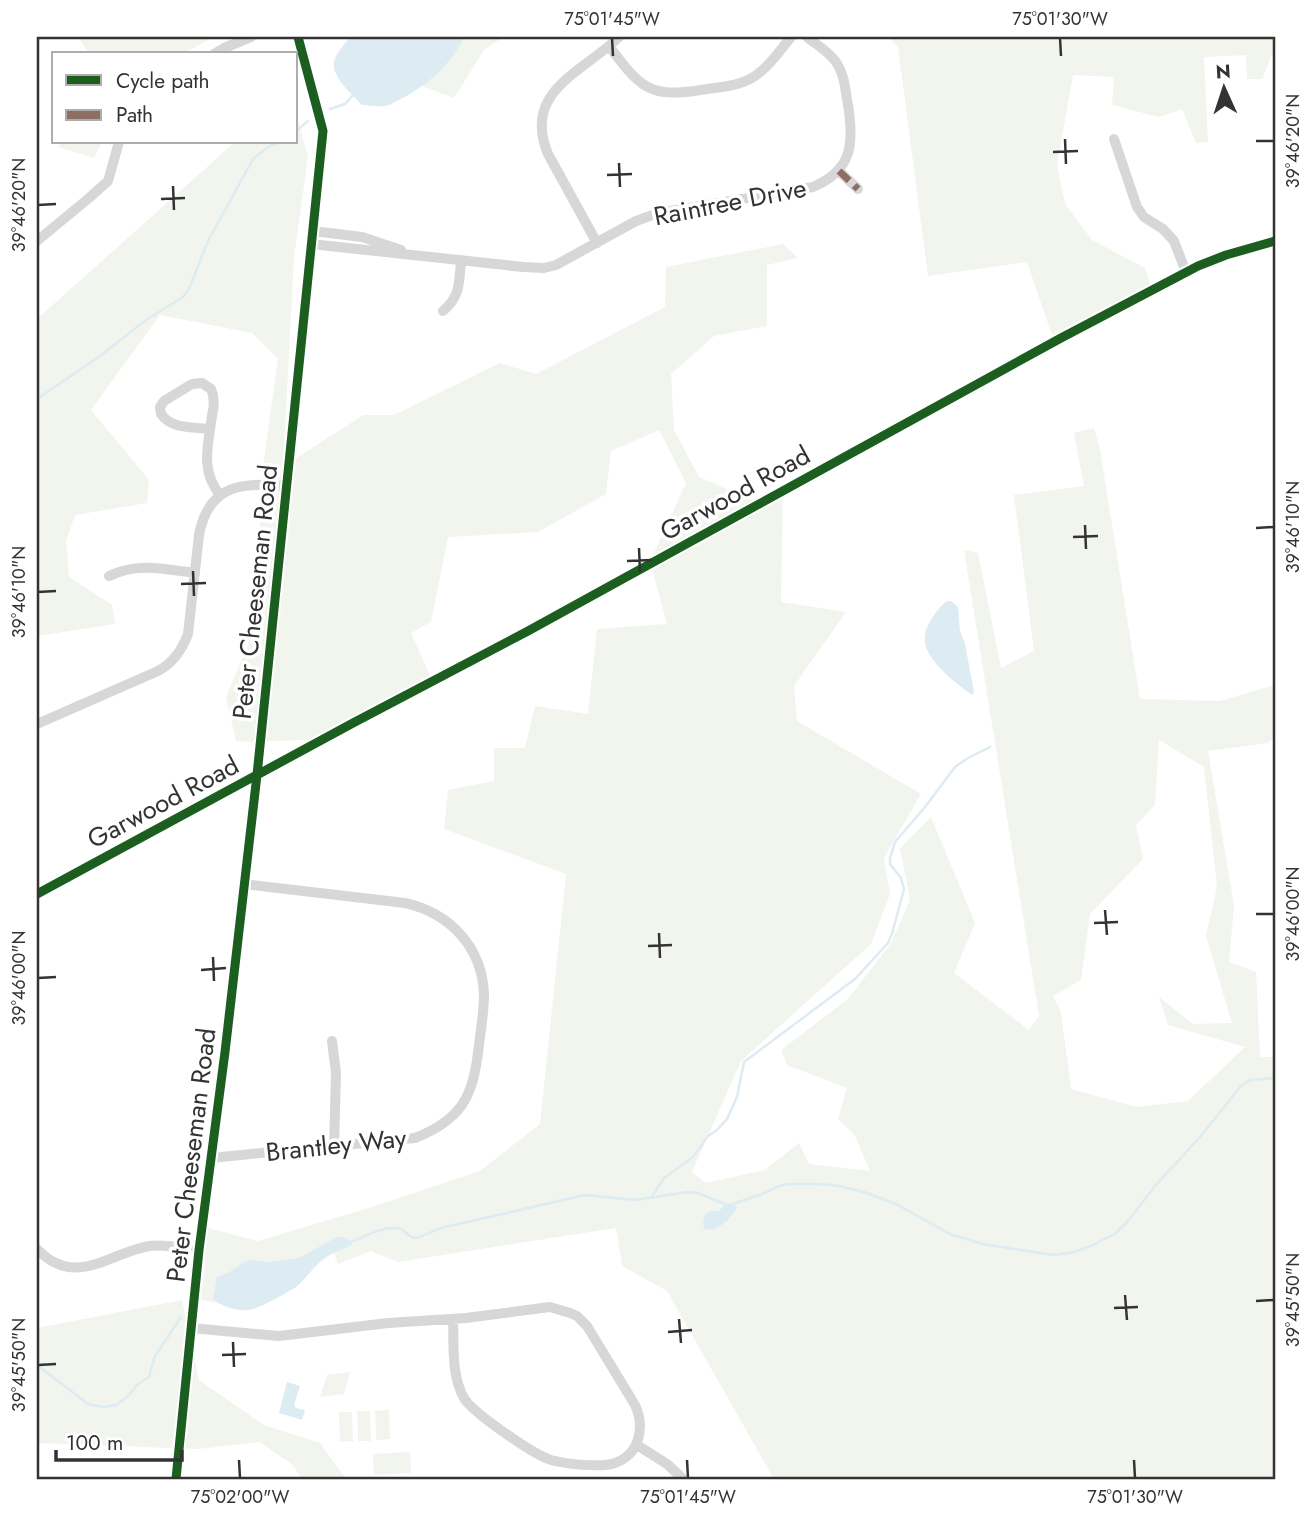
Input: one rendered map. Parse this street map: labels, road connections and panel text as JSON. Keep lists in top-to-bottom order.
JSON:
{
  "streets": {
    "street": [
      "Raintree Drive",
      "Garwood Road",
      "Peter Cheeseman Road",
      "Brantley Way"
    ]
  },
  "crossings": [
    ["Raintree Drive", "Peter Cheeseman Road"],
    ["Garwood Road", "Peter Cheeseman Road"],
    ["Peter Cheeseman Road", "Brantley Way"]
  ],
  "legend": ["Cycle path", "Path"],
  "scale_bar": "100 m",
  "north": "top",
  "coordinates": [
    "75°01'45\"W",
    "75°01'30\"W",
    "39°46'20\"N",
    "39°46'10\"N",
    "39°46'00\"N",
    "39°45'50\"N",
    "75°02'00\"W"
  ]
}
